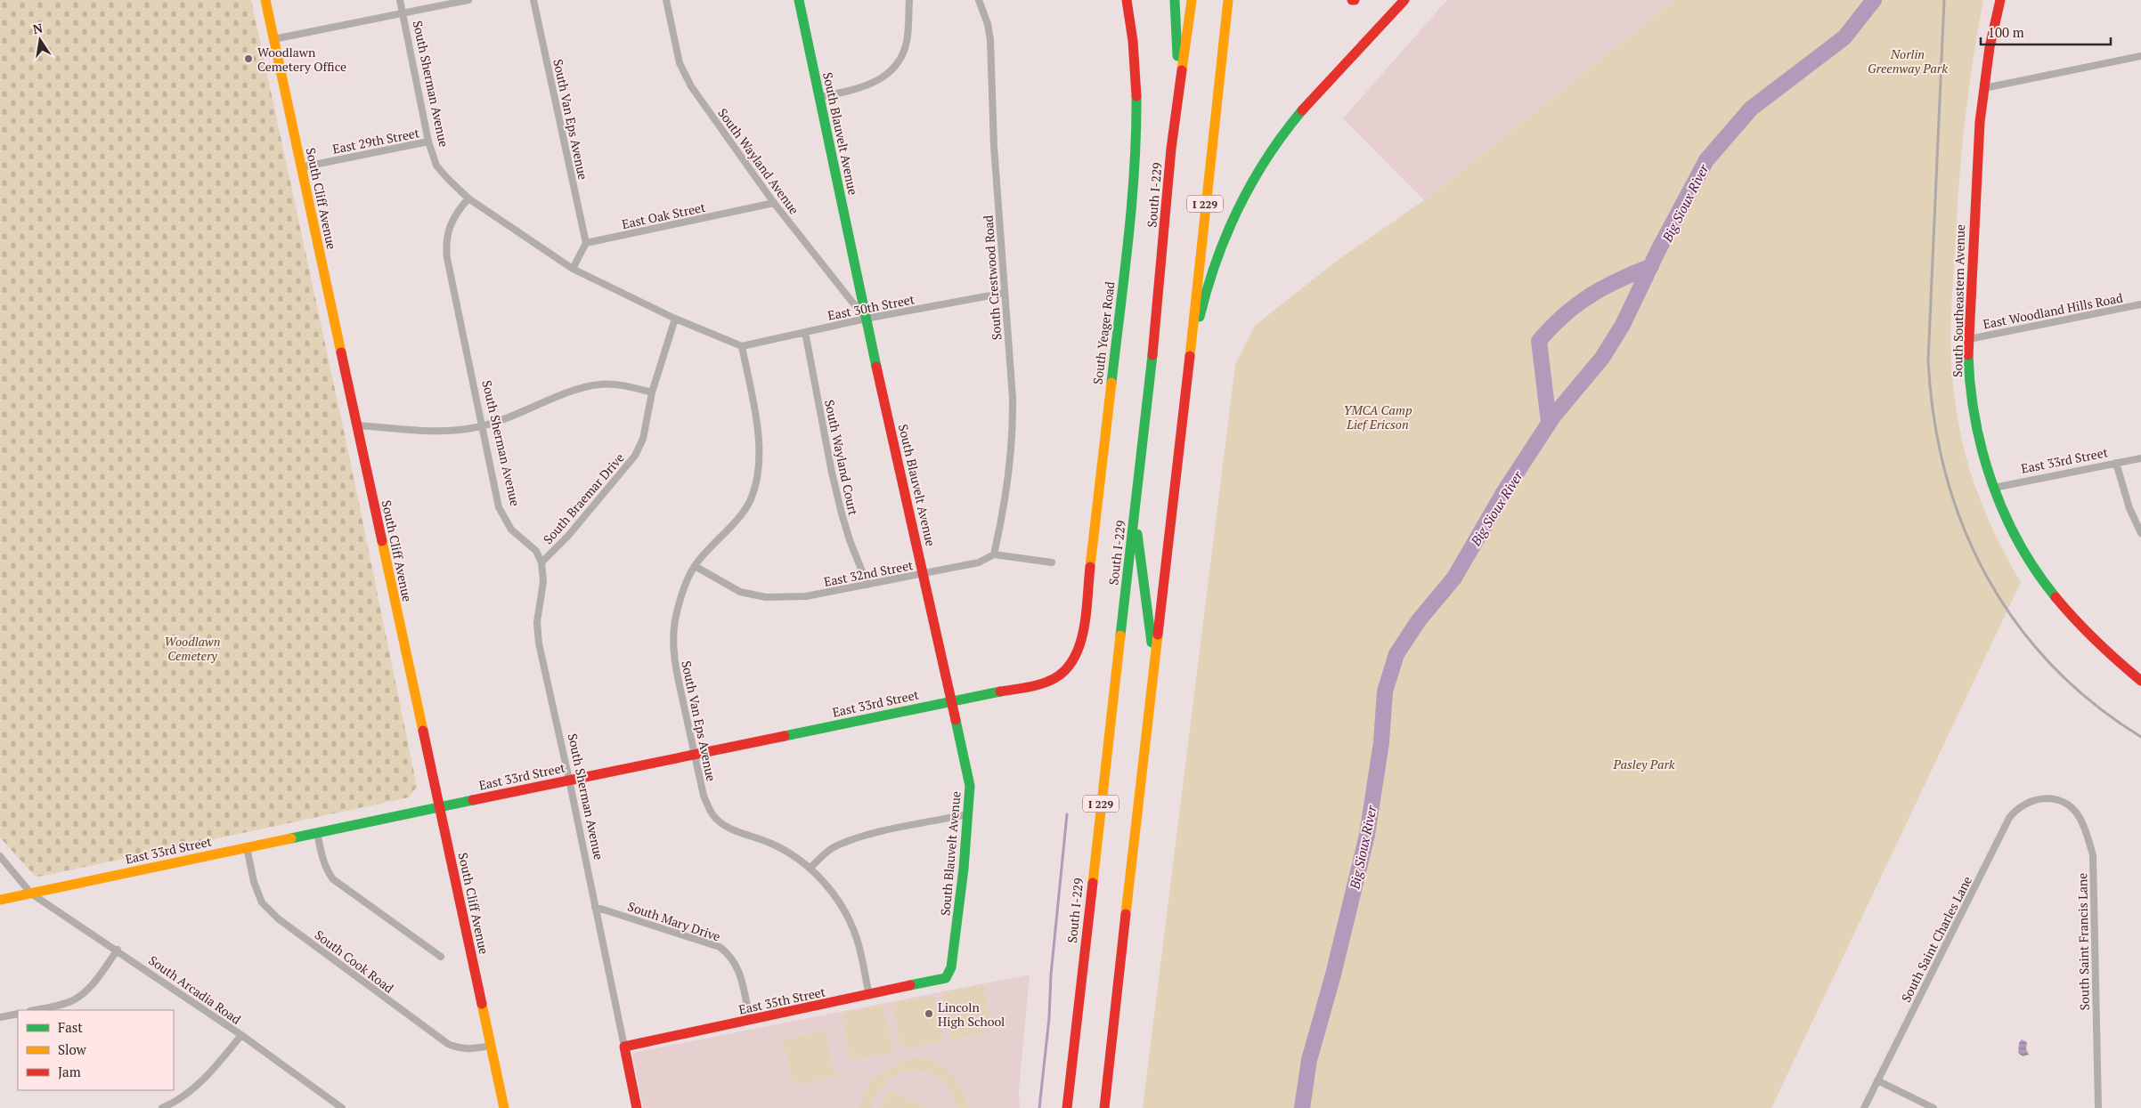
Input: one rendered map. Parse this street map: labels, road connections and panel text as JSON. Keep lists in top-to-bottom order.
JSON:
{
  "streets": {
    "main road": [
      "South Sherman Avenue",
      "South Blauvelt Avenue",
      "South I-229",
      "South Cliff Avenue",
      "I 229",
      "South Southeastern Avenue",
      "South Yeager Road",
      "East 33rd Street",
      "East 35th Street"
    ],
    "street": [
      "South Van Eps Avenue",
      "East 29th Street",
      "South Wayland Avenue",
      "East Oak Street",
      "South Crestwood Road",
      "East 30th Street",
      "East Woodland Hills Road",
      "South Wayland Court",
      "South Braemar Drive",
      "East 32nd Street",
      "South Mary Drive",
      "South Saint Charles Lane",
      "South Saint Francis Lane",
      "South Cook Road",
      "South Arcadia Road"
    ]
  },
  "crossings": [
    ["South Sherman Avenue", "East 29th Street"],
    ["South Sherman Avenue", "East 33rd Street"],
    ["South Sherman Avenue", "South Braemar Drive"],
    ["South Sherman Avenue", "South Mary Drive"],
    ["South Sherman Avenue", "East 35th Street"],
    ["South Van Eps Avenue", "East Oak Street"],
    ["South Van Eps Avenue", "East 30th Street"],
    ["South Van Eps Avenue", "East 33rd Street"],
    ["South Van Eps Avenue", "East 32nd Street"],
    ["South Van Eps Avenue", "East 35th Street"],
    ["South Blauvelt Avenue", "South Wayland Avenue"],
    ["South Blauvelt Avenue", "East 30th Street"],
    ["South Blauvelt Avenue", "East 33rd Street"],
    ["South Blauvelt Avenue", "East 32nd Street"],
    ["South Blauvelt Avenue", "East 35th Street"],
    ["East 29th Street", "South Cliff Avenue"],
    ["South Wayland Avenue", "East Oak Street"],
    ["South Wayland Avenue", "East 30th Street"],
    ["South Cliff Avenue", "East 33rd Street"],
    ["South Cliff Avenue", "South Cook Road"],
    ["South Crestwood Road", "East 30th Street"],
    ["South Crestwood Road", "East 32nd Street"],
    ["South Southeastern Avenue", "East Woodland Hills Road"],
    ["South Southeastern Avenue", "East 33rd Street"],
    ["East 30th Street", "South Wayland Court"],
    ["South Yeager Road", "East 33rd Street"],
    ["South Wayland Court", "East 32nd Street"],
    ["East 33rd Street", "South Cook Road"],
    ["East 33rd Street", "South Arcadia Road"],
    ["South Mary Drive", "East 35th Street"],
    ["South Saint Charles Lane", "South Saint Francis Lane"]
  ],
  "water": ["Big Sioux River"],
  "parks": [
    "Norlin Greenway Park",
    "YMCA Camp Lief Ericson",
    "Woodlawn Cemetery",
    "Pasley Park"
  ],
  "places": ["Woodlawn Cemetery Office", "Lincoln High School"],
  "legend": ["Fast", "Slow", "Jam"],
  "scale_bar": "100 m",
  "north": "top"
}
